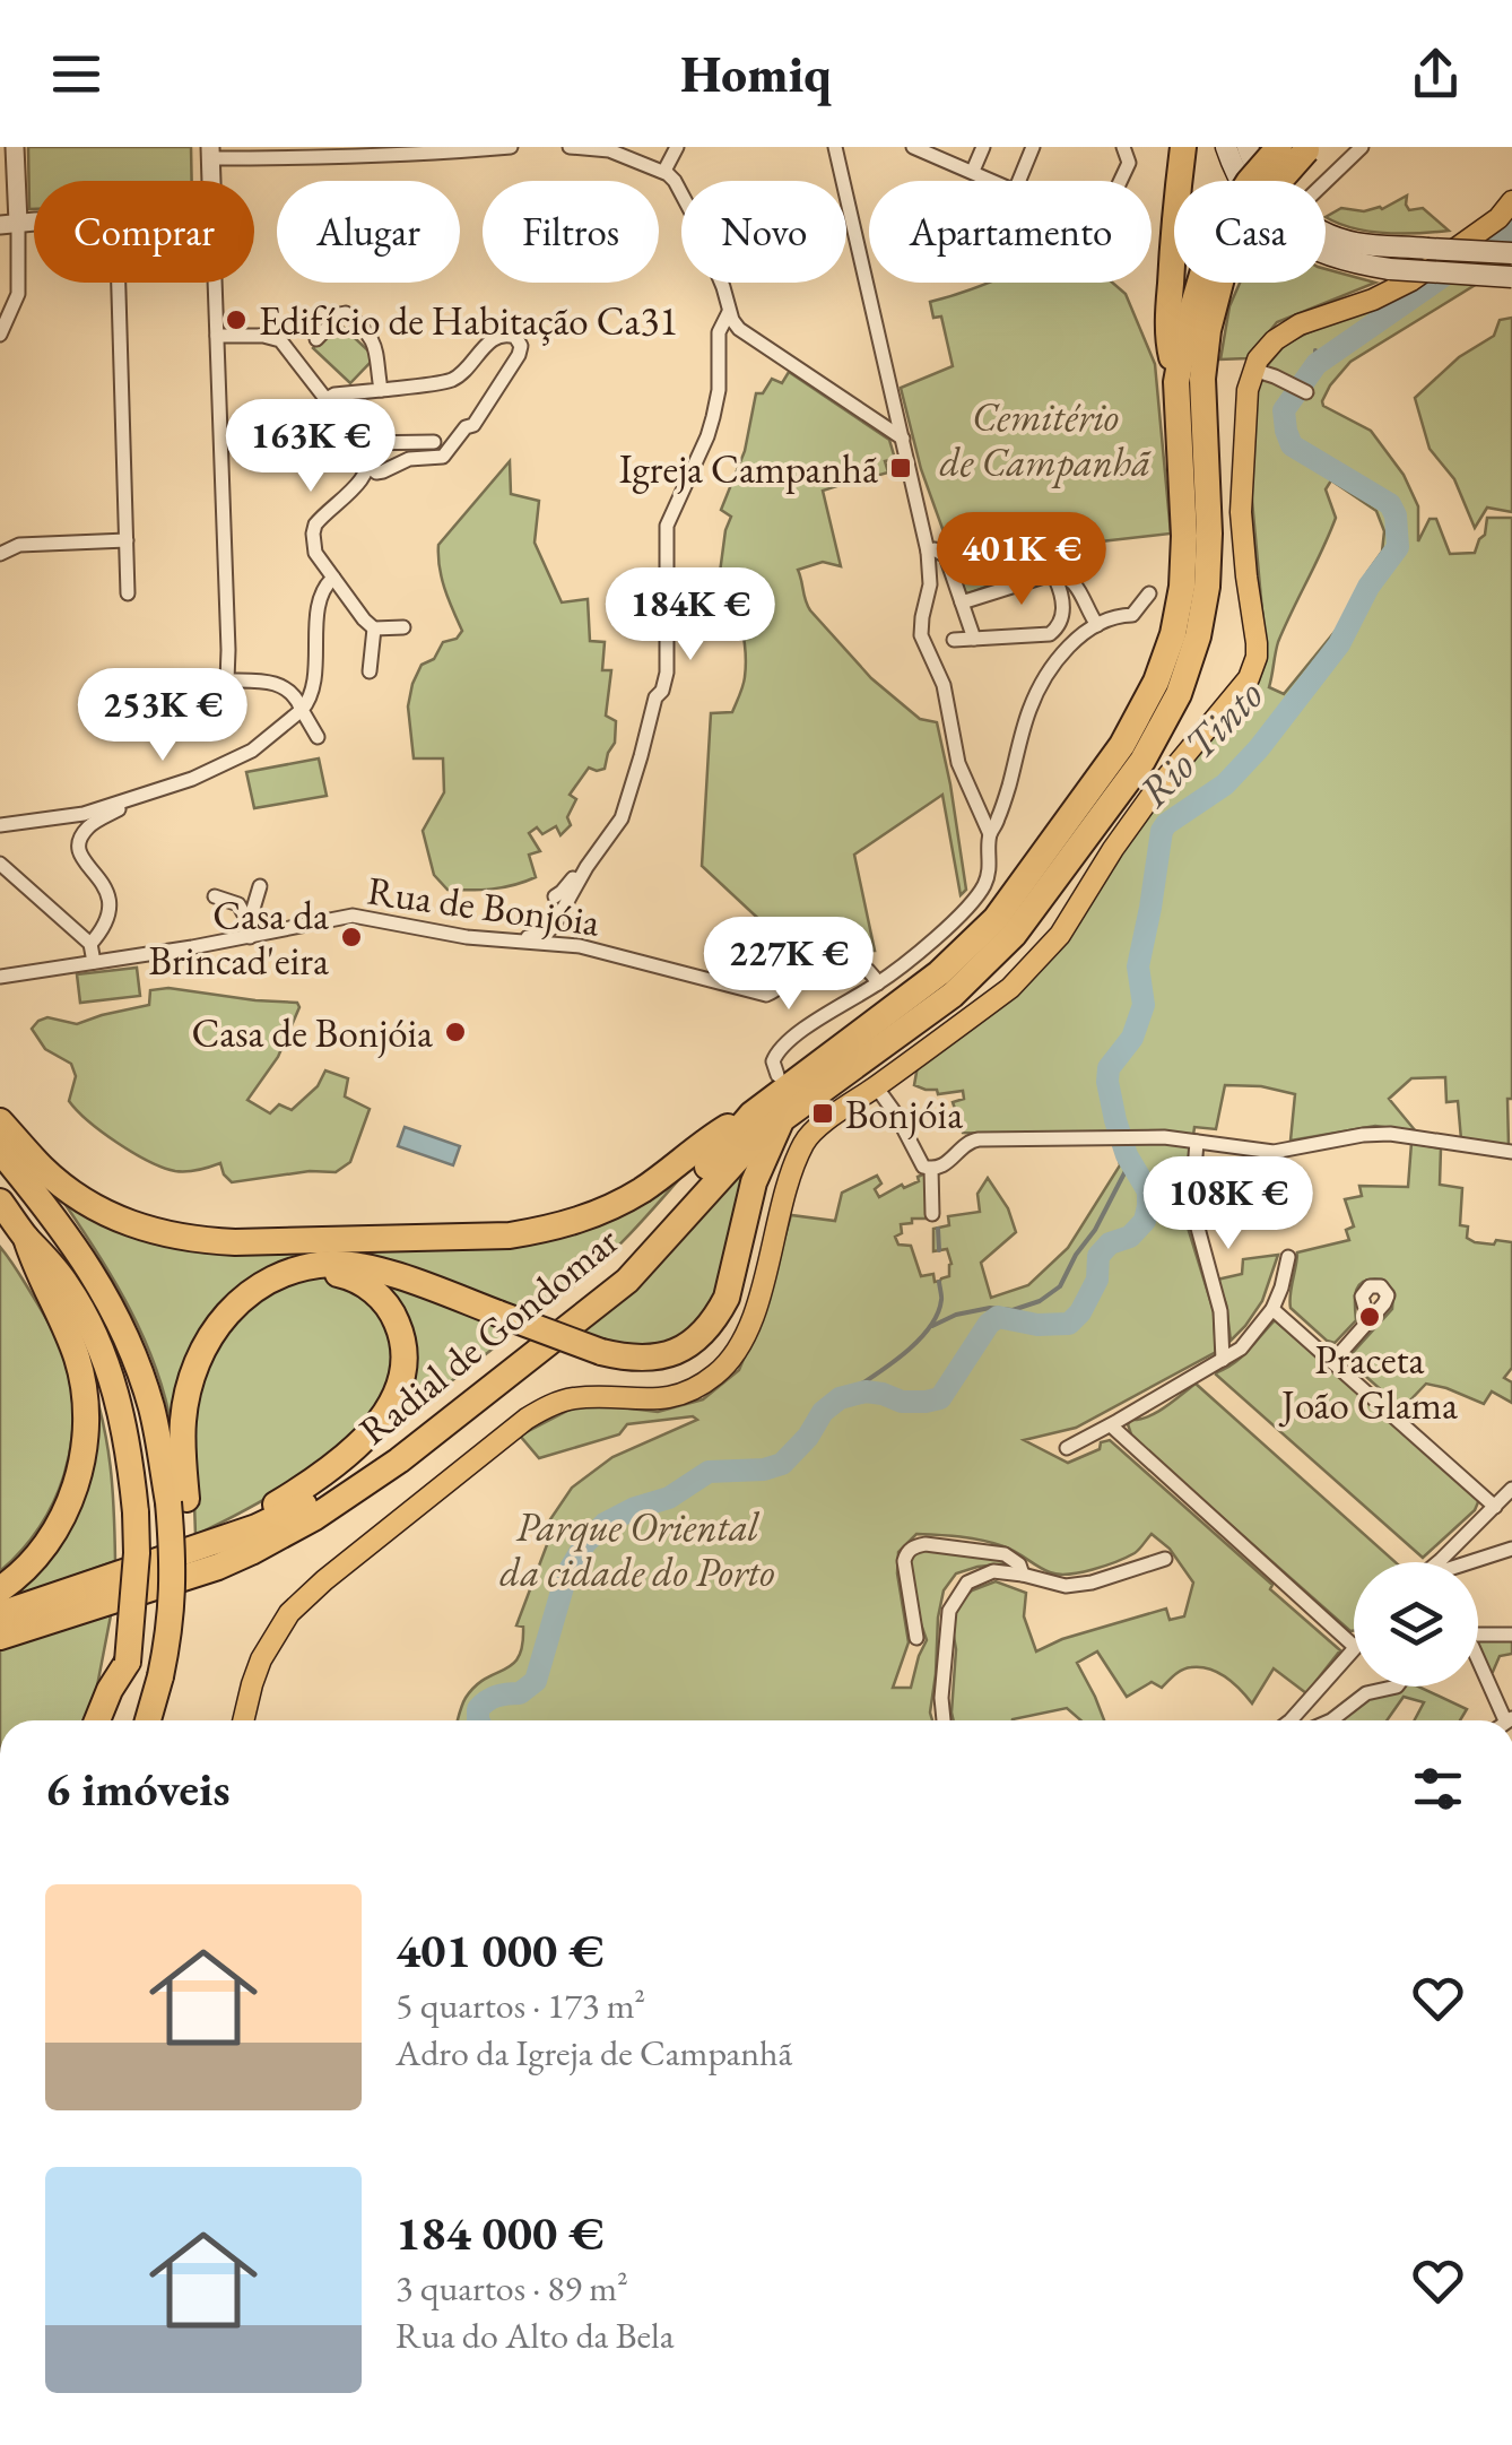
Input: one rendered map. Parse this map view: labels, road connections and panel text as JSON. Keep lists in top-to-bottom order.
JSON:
{
  "streets": {
    "highway": ["Radial de Gondomar"],
    "street": ["Rua de Bonjóia"]
  },
  "water": ["Rio Tinto"],
  "parks": ["Cemitério de Campanhã", "Parque Oriental da cidade do Porto"],
  "places": {
    "other": [
      "Edifício de Habitação Ca31",
      "Casa da Brincad'eira",
      "Casa de Bonjóia",
      "Praceta João Glama"
    ],
    "transit": ["Igreja Campanhã", "Bonjóia"]
  },
  "page": {
    "header": "Homiq",
    "chip": [
      "Comprar",
      "Alugar",
      "Filtros",
      "Novo",
      "Apartamento",
      "Casa"
    ],
    "price": [
      "163K €",
      "401K €",
      "184K €",
      "253K €",
      "227K €",
      "108K €"
    ],
    "heading": "6 imóveis",
    "list": [
      {
        "name": "401 000 €",
        "note": "5 quartos · 173 m² · Adro da Igreja de Campanhã"
      },
      {
        "name": "184 000 €",
        "note": "3 quartos · 89 m² · Rua do Alto da Bela"
      }
    ]
  }
}
